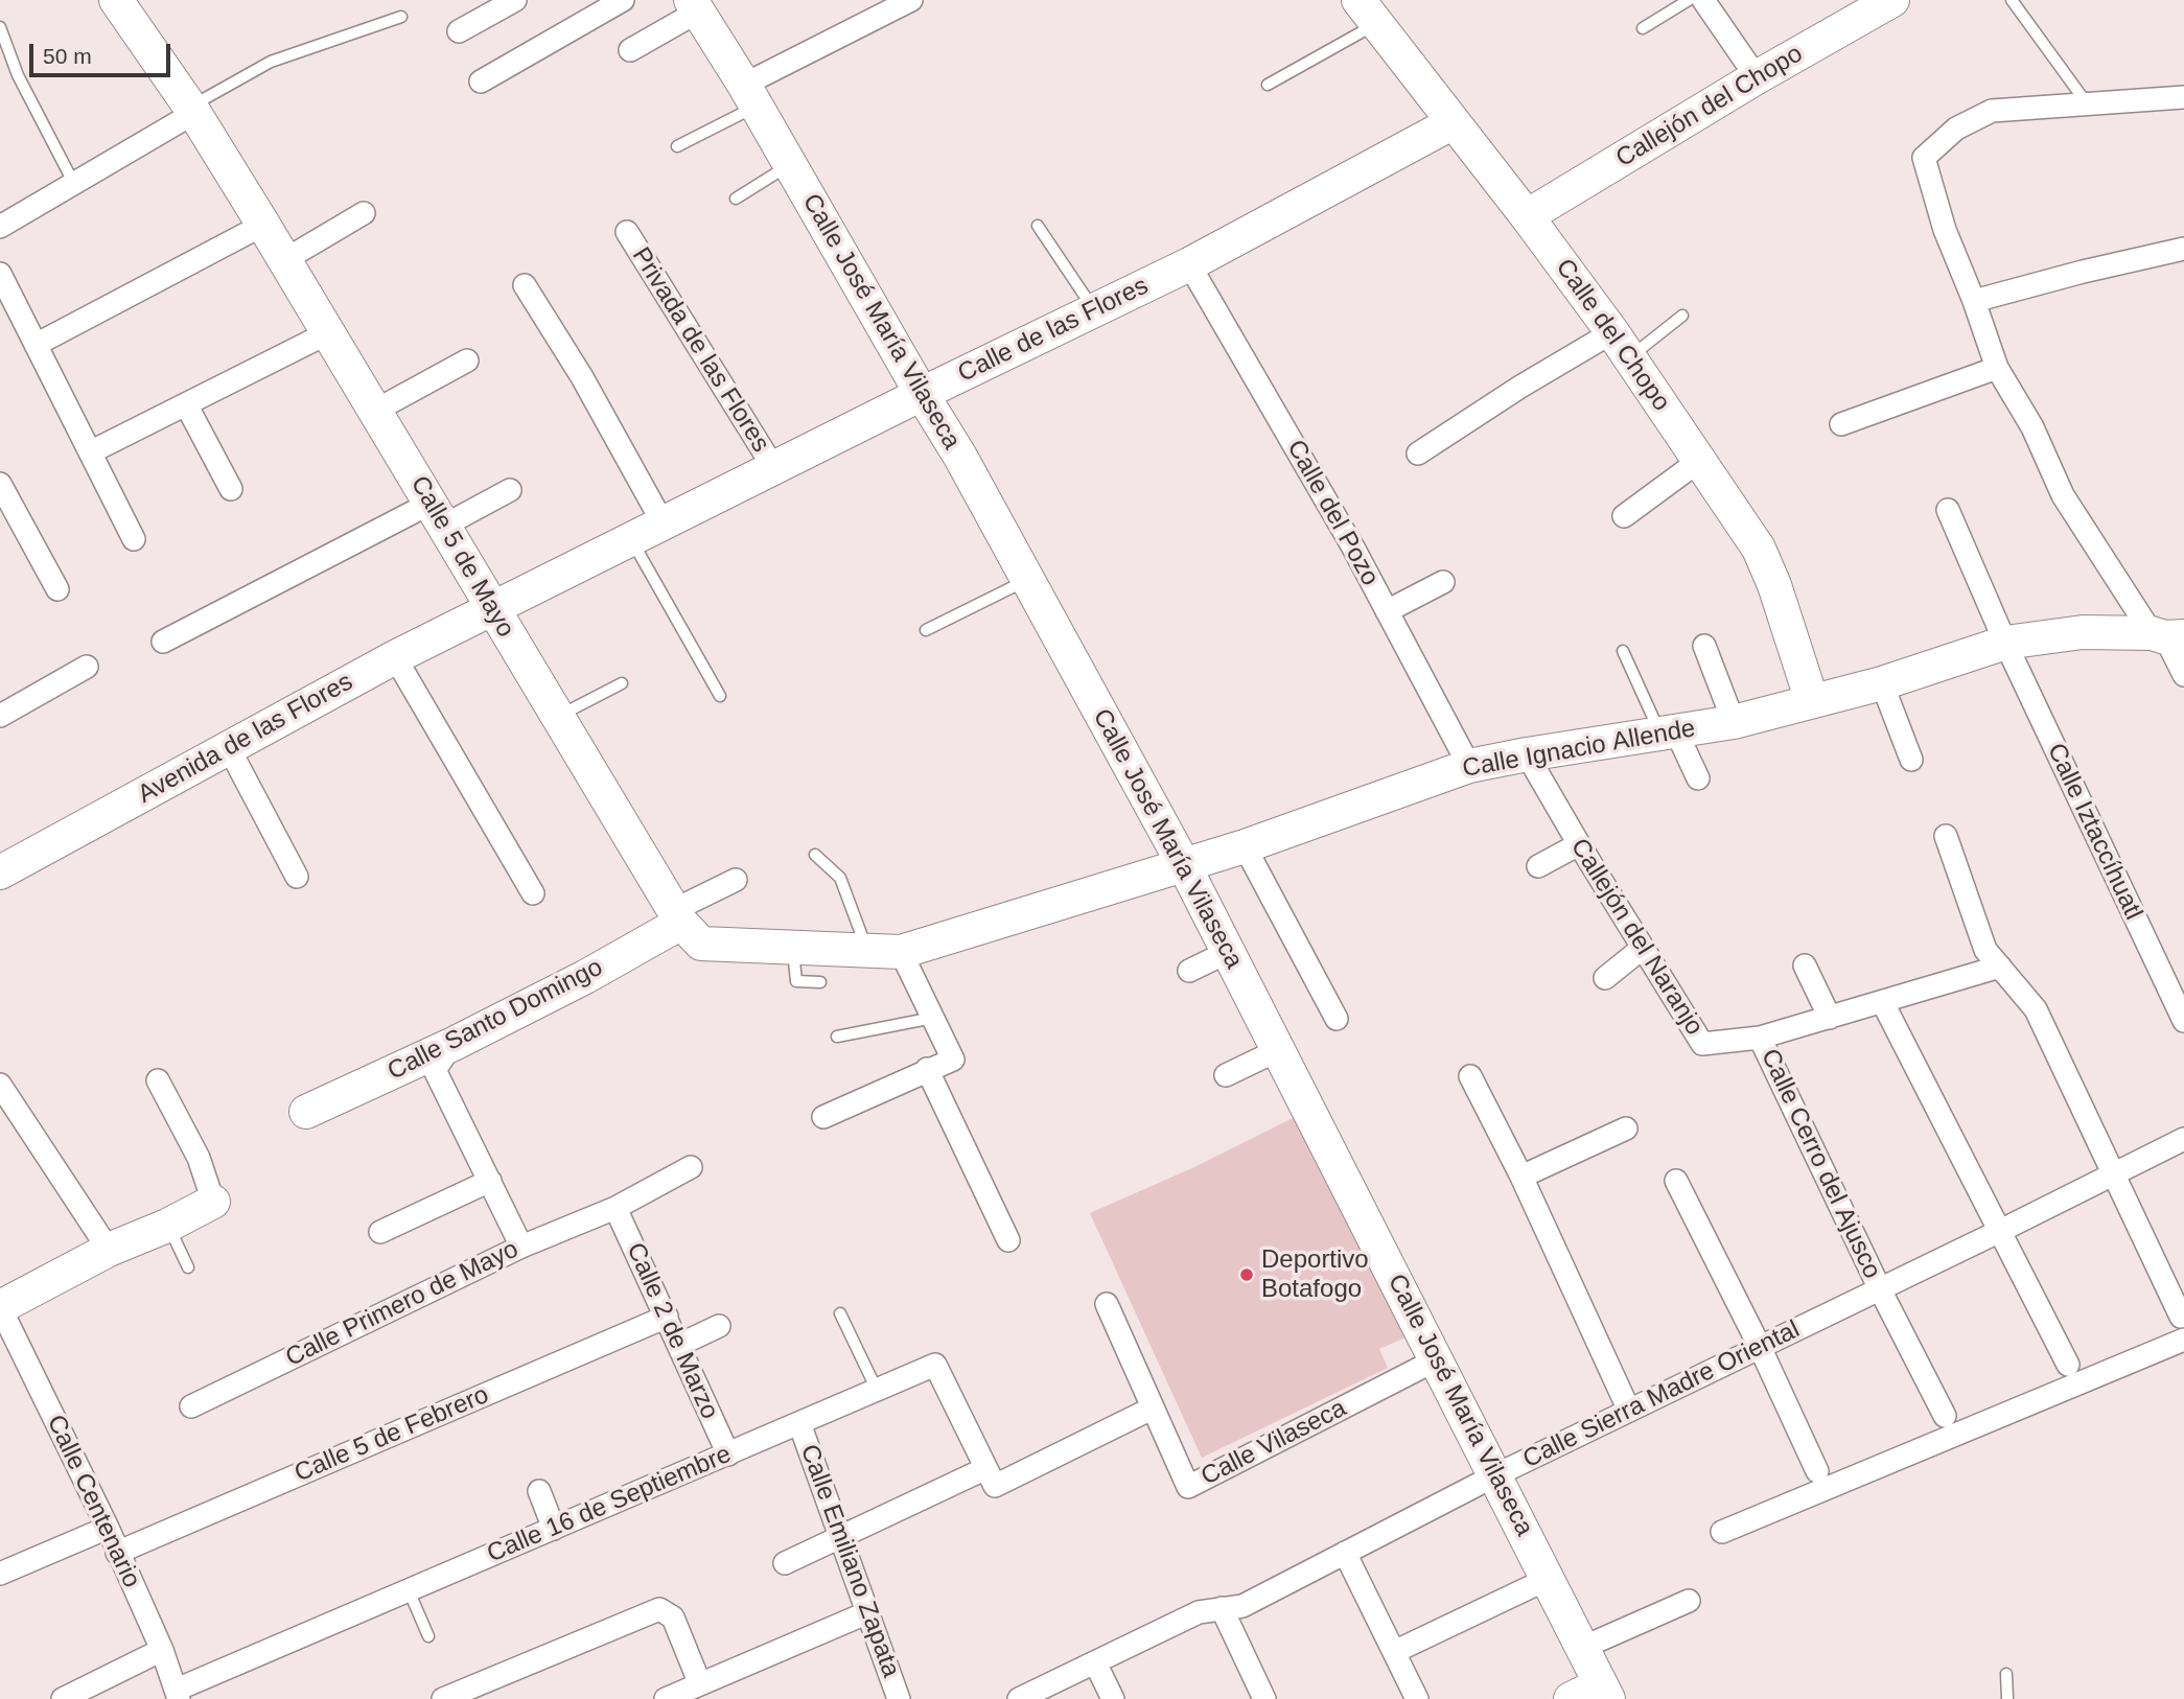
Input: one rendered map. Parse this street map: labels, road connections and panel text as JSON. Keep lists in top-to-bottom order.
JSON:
{
  "streets": {
    "street": [
      "Callejón del Chopo",
      "Calle José María Vilaseca",
      "Calle de las Flores",
      "Calle del Chopo",
      "Privada de las Flores",
      "Calle del Pozo",
      "Calle 5 de Mayo",
      "Avenida de las Flores",
      "Calle Ignacio Allende",
      "Calle Iztaccíhuatl",
      "Callejón del Naranjo",
      "Calle Santo Domingo",
      "Calle Cerro del Ajusco",
      "Calle Primero de Mayo",
      "Calle 2 de Marzo",
      "Calle Sierra Madre Oriental",
      "Calle 5 de Febrero",
      "Calle Vilaseca",
      "Calle Centenario",
      "Calle 16 de Septiembre",
      "Calle Emiliano Zapata"
    ]
  },
  "crossings": [
    ["Callejón del Chopo", "Calle del Chopo"],
    ["Calle José María Vilaseca", "Calle de las Flores"],
    ["Calle José María Vilaseca", "Calle Ignacio Allende"],
    ["Calle José María Vilaseca", "Calle Sierra Madre Oriental"],
    ["Calle José María Vilaseca", "Calle Vilaseca"],
    ["Calle de las Flores", "Calle del Chopo"],
    ["Calle de las Flores", "Privada de las Flores"],
    ["Calle de las Flores", "Calle del Pozo"],
    ["Calle de las Flores", "Calle 5 de Mayo"],
    ["Calle de las Flores", "Avenida de las Flores"],
    ["Calle del Chopo", "Calle Ignacio Allende"],
    ["Calle del Pozo", "Calle Ignacio Allende"],
    ["Calle 5 de Mayo", "Avenida de las Flores"],
    ["Calle 5 de Mayo", "Calle Ignacio Allende"],
    ["Calle 5 de Mayo", "Calle Santo Domingo"],
    ["Calle Ignacio Allende", "Calle Iztaccíhuatl"],
    ["Calle Ignacio Allende", "Callejón del Naranjo"],
    ["Callejón del Naranjo", "Calle Cerro del Ajusco"],
    ["Calle Cerro del Ajusco", "Calle Sierra Madre Oriental"],
    ["Calle Primero de Mayo", "Calle 2 de Marzo"],
    ["Calle 2 de Marzo", "Calle 5 de Febrero"],
    ["Calle 2 de Marzo", "Calle 16 de Septiembre"],
    ["Calle 5 de Febrero", "Calle Centenario"],
    ["Calle Centenario", "Calle 16 de Septiembre"],
    ["Calle 16 de Septiembre", "Calle Emiliano Zapata"]
  ],
  "places": ["Deportivo Botafogo"],
  "scale_bar": "50 m"
}
